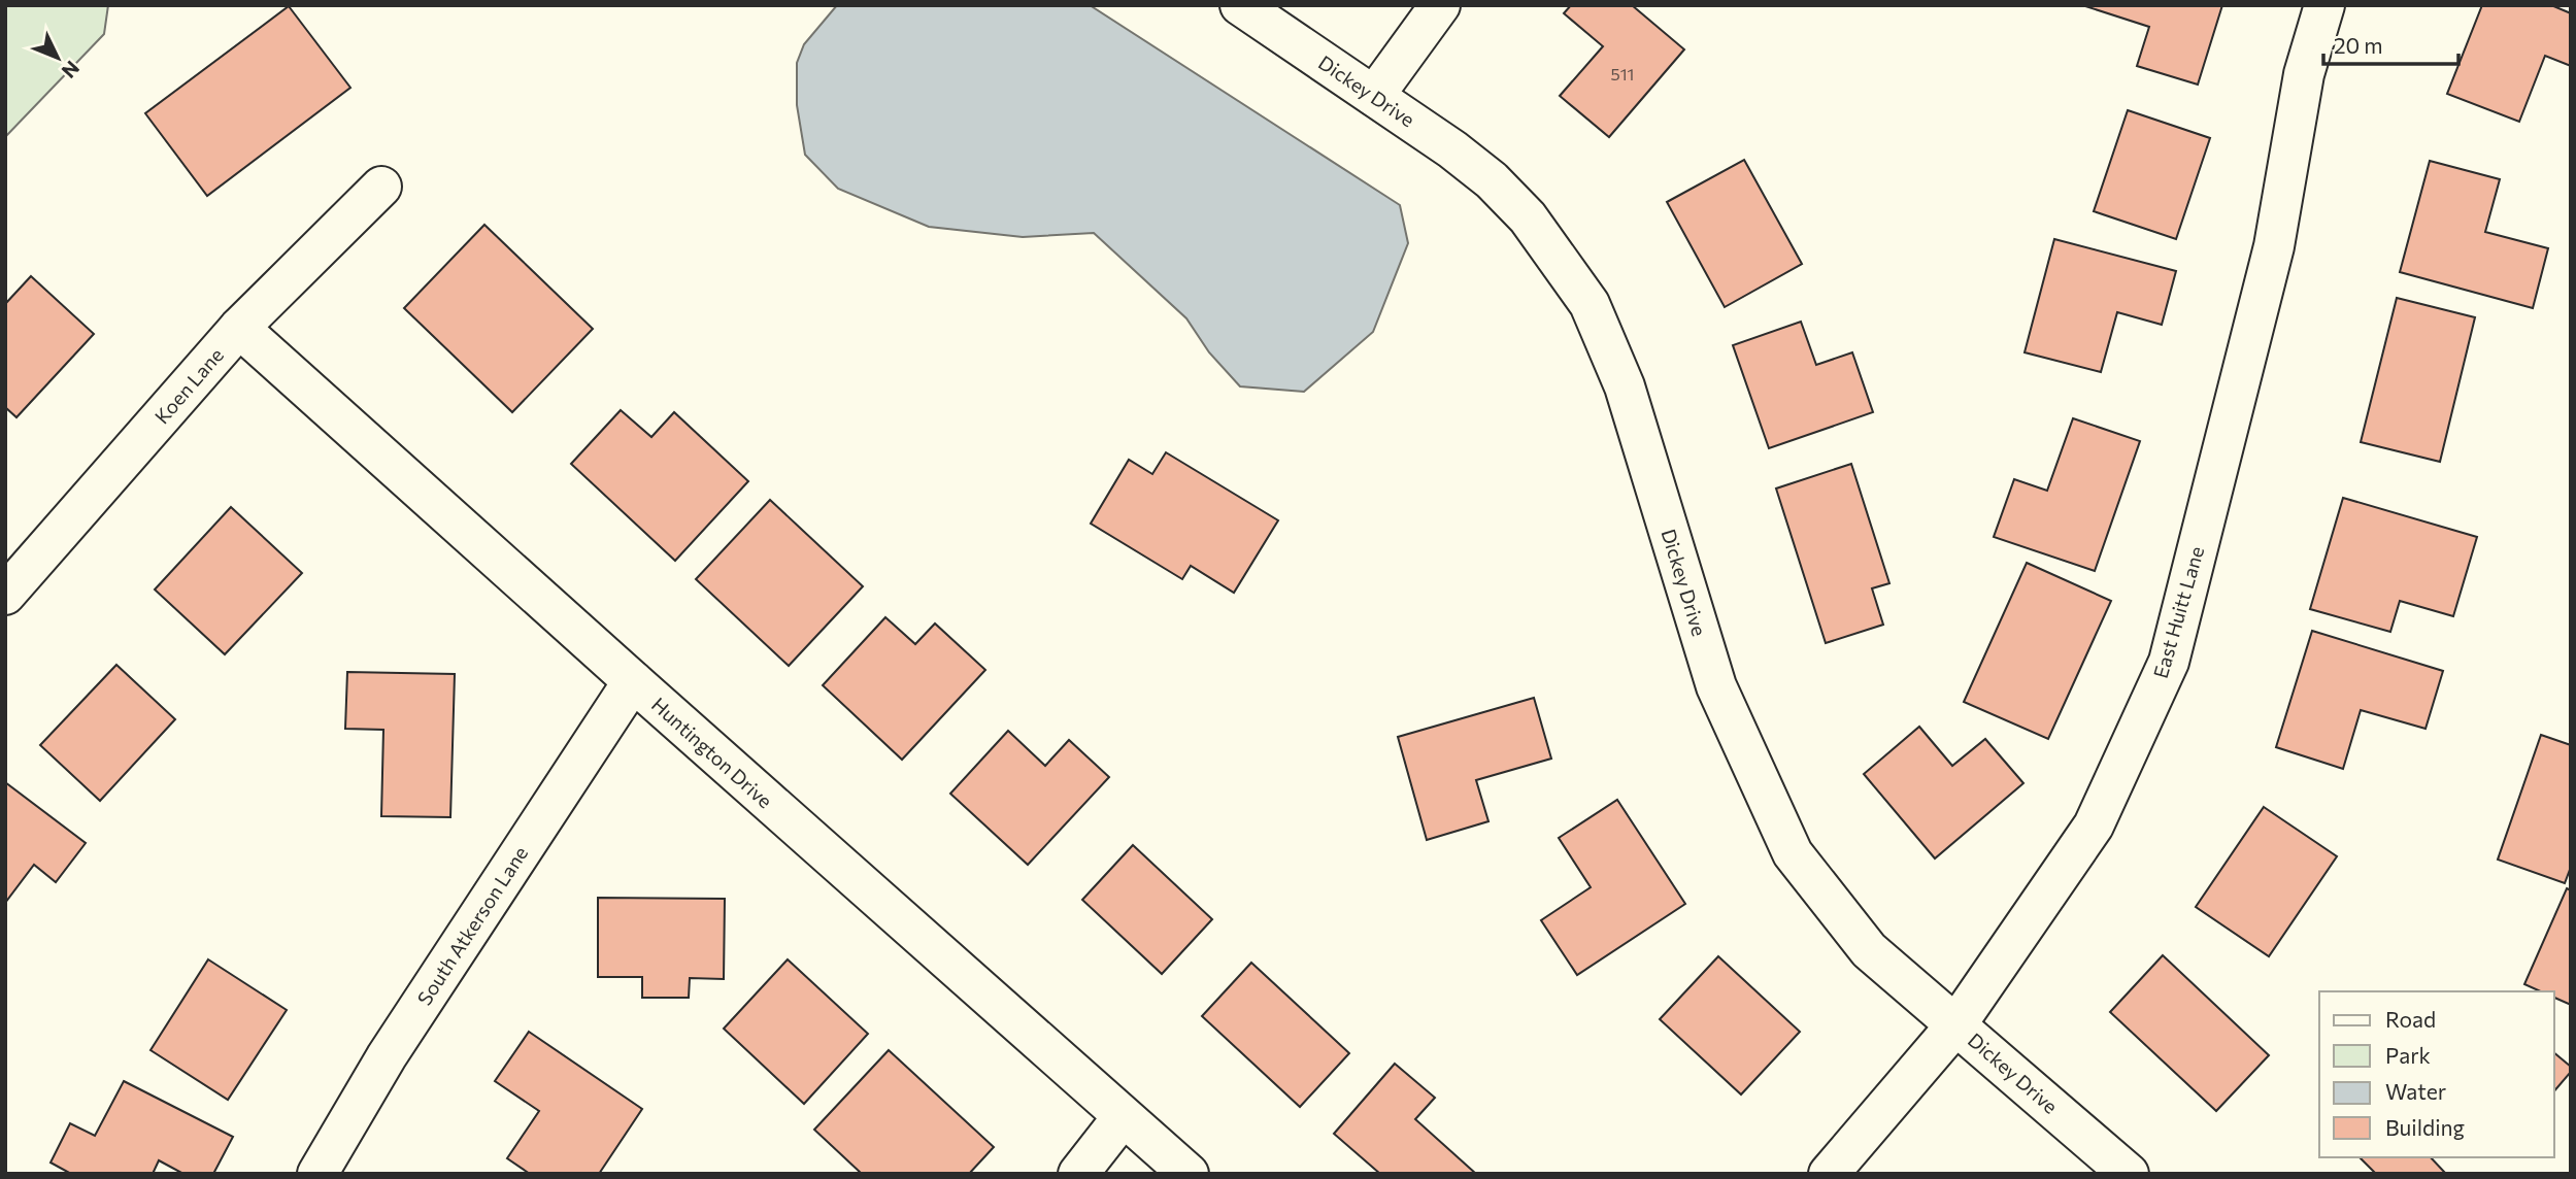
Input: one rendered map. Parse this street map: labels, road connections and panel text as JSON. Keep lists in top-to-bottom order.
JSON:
{
  "streets": {
    "street": [
      "Dickey Drive",
      "Koen Lane",
      "East Huitt Lane",
      "Huntington Drive",
      "South Atkerson Lane"
    ]
  },
  "crossings": [
    ["Dickey Drive", "East Huitt Lane"],
    ["Koen Lane", "Huntington Drive"],
    ["Huntington Drive", "South Atkerson Lane"]
  ],
  "house_numbers": ["511"],
  "legend": [
    "Road",
    "Park",
    "Water",
    "Building"
  ],
  "scale_bar": "20 m",
  "north": "bottom right"
}
